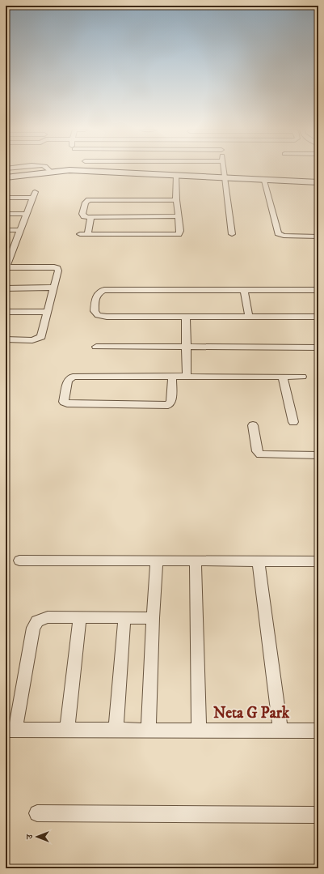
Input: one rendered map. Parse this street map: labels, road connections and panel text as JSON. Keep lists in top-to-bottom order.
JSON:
{
  "districts": ["Neta G Park"],
  "north": "left"
}
